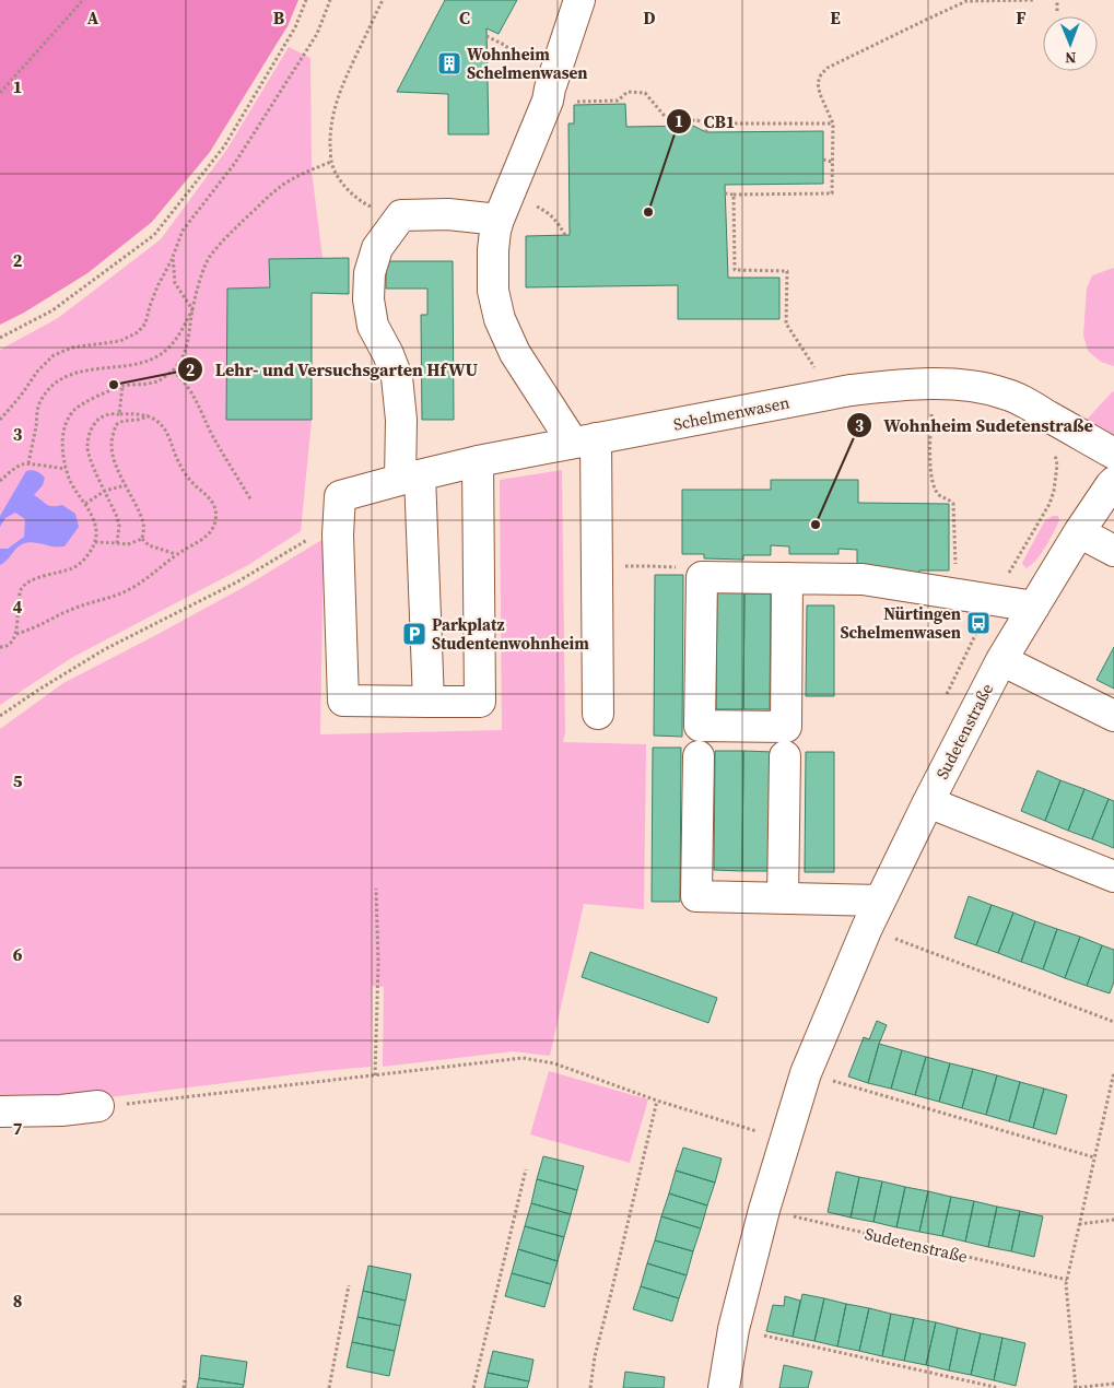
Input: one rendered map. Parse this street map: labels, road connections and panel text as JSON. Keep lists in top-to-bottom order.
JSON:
{
  "streets": {
    "street": ["Schelmenwasen", "Sudetenstraße"]
  },
  "places": {
    "building": ["Wohnheim Schelmenwasen"],
    "other": ["CB1", "Lehr- und Versuchsgarten HfWU", "Wohnheim Sudetenstraße"],
    "bus stop": ["Nürtingen Schelmenwasen"],
    "parking": ["Parkplatz Studentenwohnheim"]
  },
  "north": "bottom",
  "grid": {
    "columns": [
      "A",
      "B",
      "C",
      "D",
      "E",
      "F"
    ],
    "rows": [
      "1",
      "2",
      "3",
      "4",
      "5",
      "6",
      "7",
      "8"
    ]
  }
}
